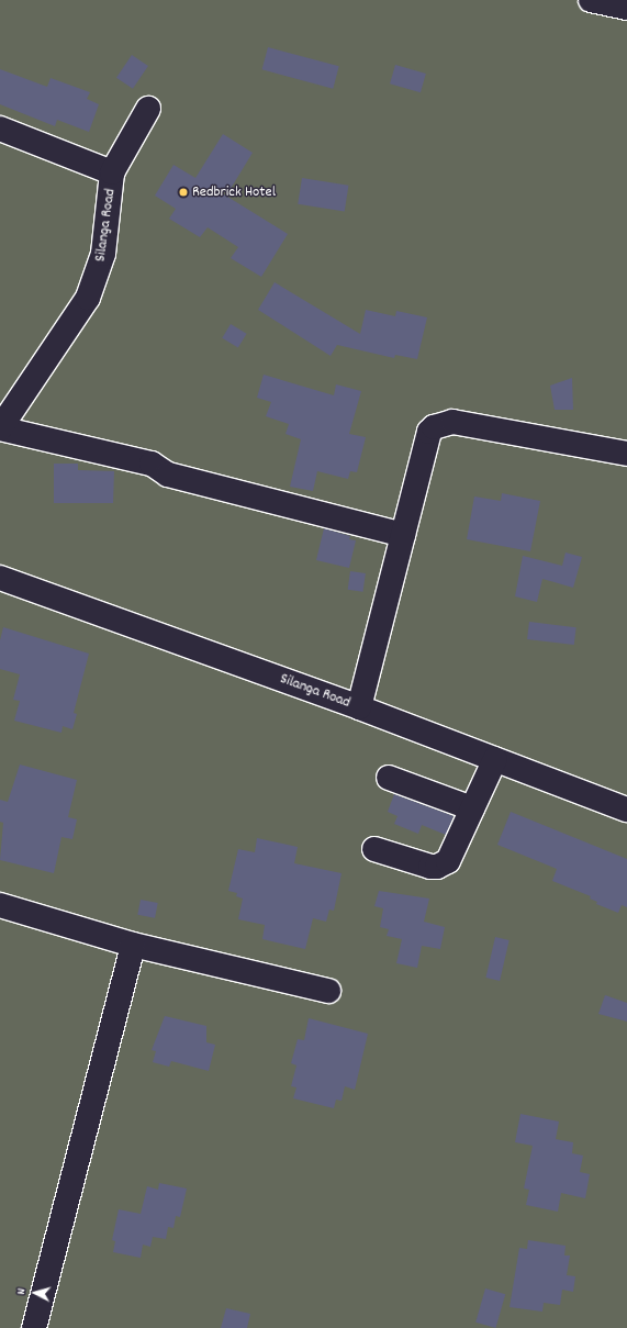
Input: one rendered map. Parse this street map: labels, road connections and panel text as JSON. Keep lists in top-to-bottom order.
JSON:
{
  "streets": {
    "street": ["Silanga Road"]
  },
  "places": ["Redbrick Hotel"],
  "north": "left"
}
